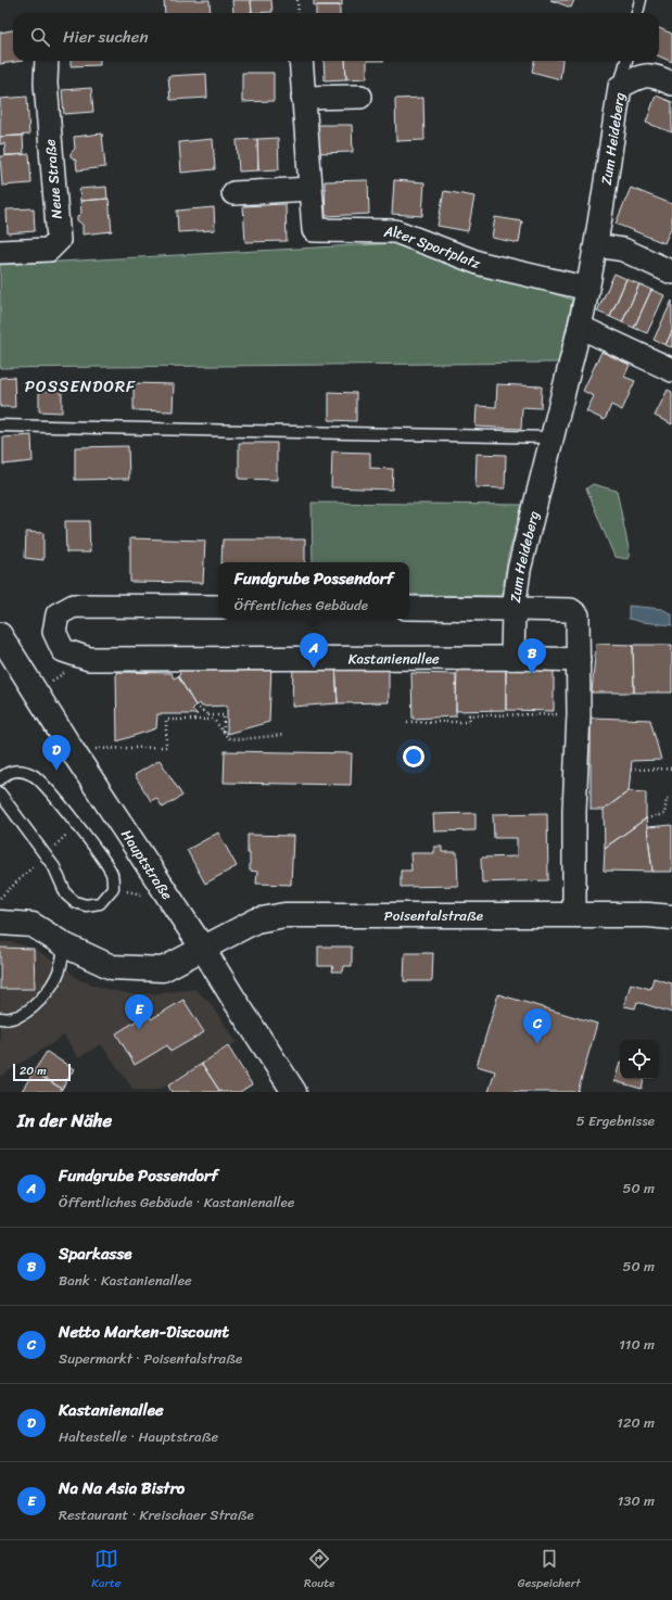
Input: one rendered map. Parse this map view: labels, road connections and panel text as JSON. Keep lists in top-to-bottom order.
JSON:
{
  "streets": {
    "main road": ["Hauptstraße", "Poisentalstraße"],
    "street": [
      "Zum Heideberg",
      "Neue Straße",
      "Alter Sportplatz",
      "Kastanienallee"
    ]
  },
  "crossings": [
    ["Zum Heideberg", "Alter Sportplatz"],
    ["Zum Heideberg", "Kastanienallee"],
    ["Zum Heideberg", "Poisentalstraße"],
    ["Hauptstraße", "Poisentalstraße"]
  ],
  "districts": ["POSSENDORF"],
  "scale_bar": "20 m",
  "page": {
    "search": "Hier suchen",
    "popup": ["Fundgrube Possendorf", "Öffentliches Gebäude"],
    "pins": [
      "A",
      "B",
      "D",
      "E",
      "C"
    ],
    "scale": "20 m",
    "heading": ["In der Nähe", "5 Ergebnisse"],
    "list": [
      {
        "mark": "A",
        "name": "Fundgrube Possendorf",
        "note": "Öffentliches Gebäude · Kastanienallee",
        "value": "50 m"
      },
      {
        "mark": "B",
        "name": "Sparkasse",
        "note": "Bank · Kastanienallee",
        "value": "50 m"
      },
      {
        "mark": "C",
        "name": "Netto Marken-Discount",
        "note": "Supermarkt · Poisentalstraße",
        "value": "110 m"
      },
      {
        "mark": "D",
        "name": "Kastanienallee",
        "note": "Haltestelle · Hauptstraße",
        "value": "120 m"
      },
      {
        "mark": "E",
        "name": "Na Na Asia Bistro",
        "note": "Restaurant · Kreischaer Straße",
        "value": "130 m"
      }
    ],
    "nav": ["Karte", "Route", "Gespeichert"]
  }
}
